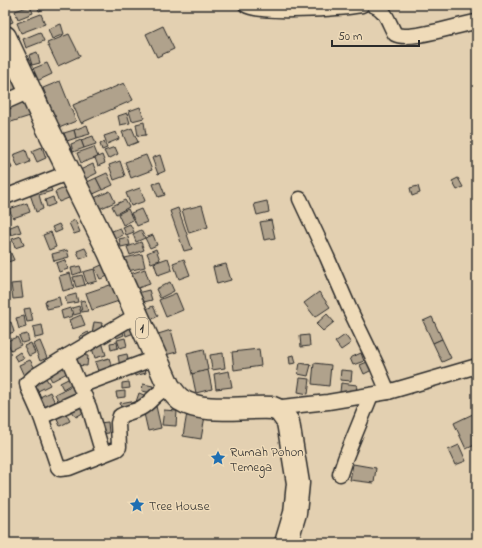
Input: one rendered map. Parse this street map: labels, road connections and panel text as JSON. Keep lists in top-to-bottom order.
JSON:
{
  "streets": {
    "highway": ["1"]
  },
  "places": {
    "place": ["Rumah Pohon Temega", "Tree House"]
  },
  "scale_bar": "50 m"
}
